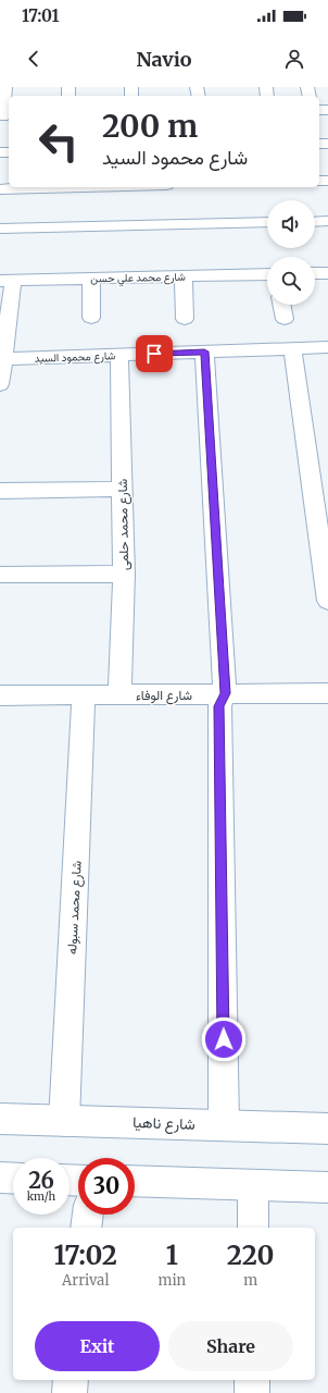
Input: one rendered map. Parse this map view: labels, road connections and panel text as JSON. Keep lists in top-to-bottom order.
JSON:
{
  "streets": {
    "street": [
      "شارع محمد علي حسن",
      "شارع محمود السيد",
      "شارع محمد حلمى",
      "شارع الوفاء",
      "شارع محمد سبوله",
      "شارع ناهيا"
    ]
  },
  "crossings": [
    ["شارع محمود السيد", "شارع محمد حلمى"],
    ["شارع محمد حلمى", "شارع الوفاء"],
    ["شارع الوفاء", "شارع محمد سبوله"],
    ["شارع محمد سبوله", "شارع ناهيا"]
  ],
  "page": {
    "status": "17:01",
    "header": "Navio",
    "turn": ["200 m", "شارع محمود السيد"],
    "speed": "26 km/h",
    "limit": "30",
    "eta": [
      "17:02",
      "Arrival",
      "1",
      "min",
      "220",
      "m"
    ],
    "buttons": ["Exit", "Share"]
  }
}
